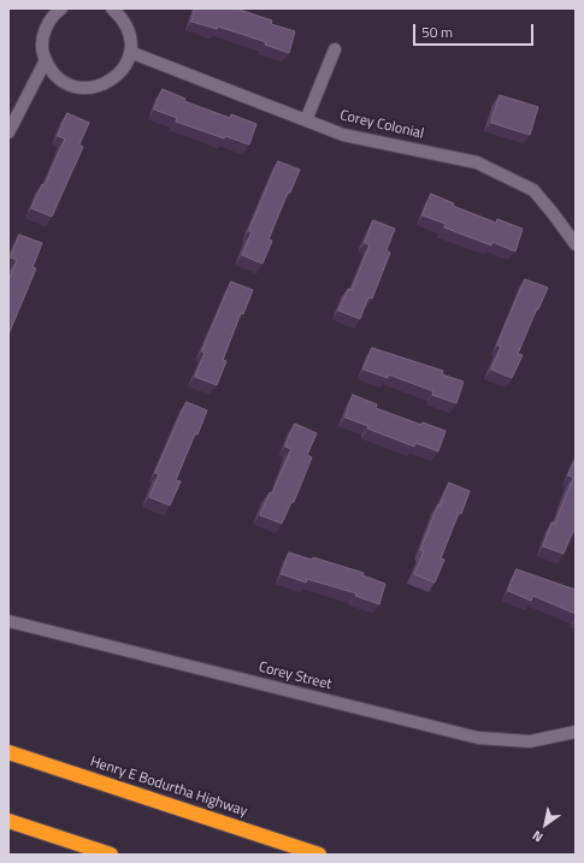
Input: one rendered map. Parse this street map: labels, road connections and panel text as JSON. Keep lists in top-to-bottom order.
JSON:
{
  "streets": {
    "highway": ["Henry E Bodurtha Highway"],
    "street": ["Corey Colonial", "Corey Street"]
  },
  "scale_bar": "50 m",
  "north": "bottom left"
}
